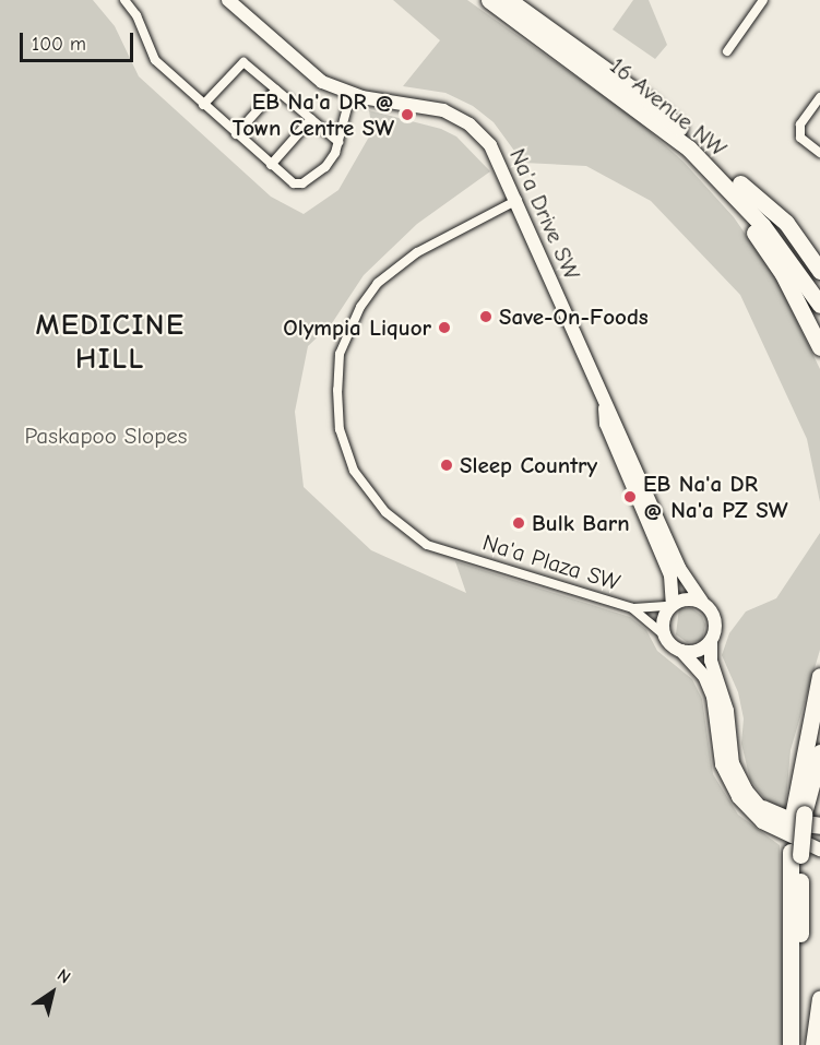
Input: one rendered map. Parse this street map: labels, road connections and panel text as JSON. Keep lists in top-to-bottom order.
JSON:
{
  "streets": {
    "highway": ["16 Avenue NW"],
    "street": ["Na'a Drive SW", "Na'a Plaza SW"]
  },
  "crossings": [
    ["Na'a Drive SW", "Na'a Plaza SW"]
  ],
  "districts": ["MEDICINE HILL"],
  "parks": ["Paskapoo Slopes"],
  "places": [
    "EB Na'a DR @ Town Centre SW",
    "Save-On-Foods",
    "Olympia Liquor",
    "Sleep Country",
    "EB Na'a DR @ Na'a PZ SW",
    "Bulk Barn"
  ],
  "scale_bar": "100 m",
  "north": "top right"
}
